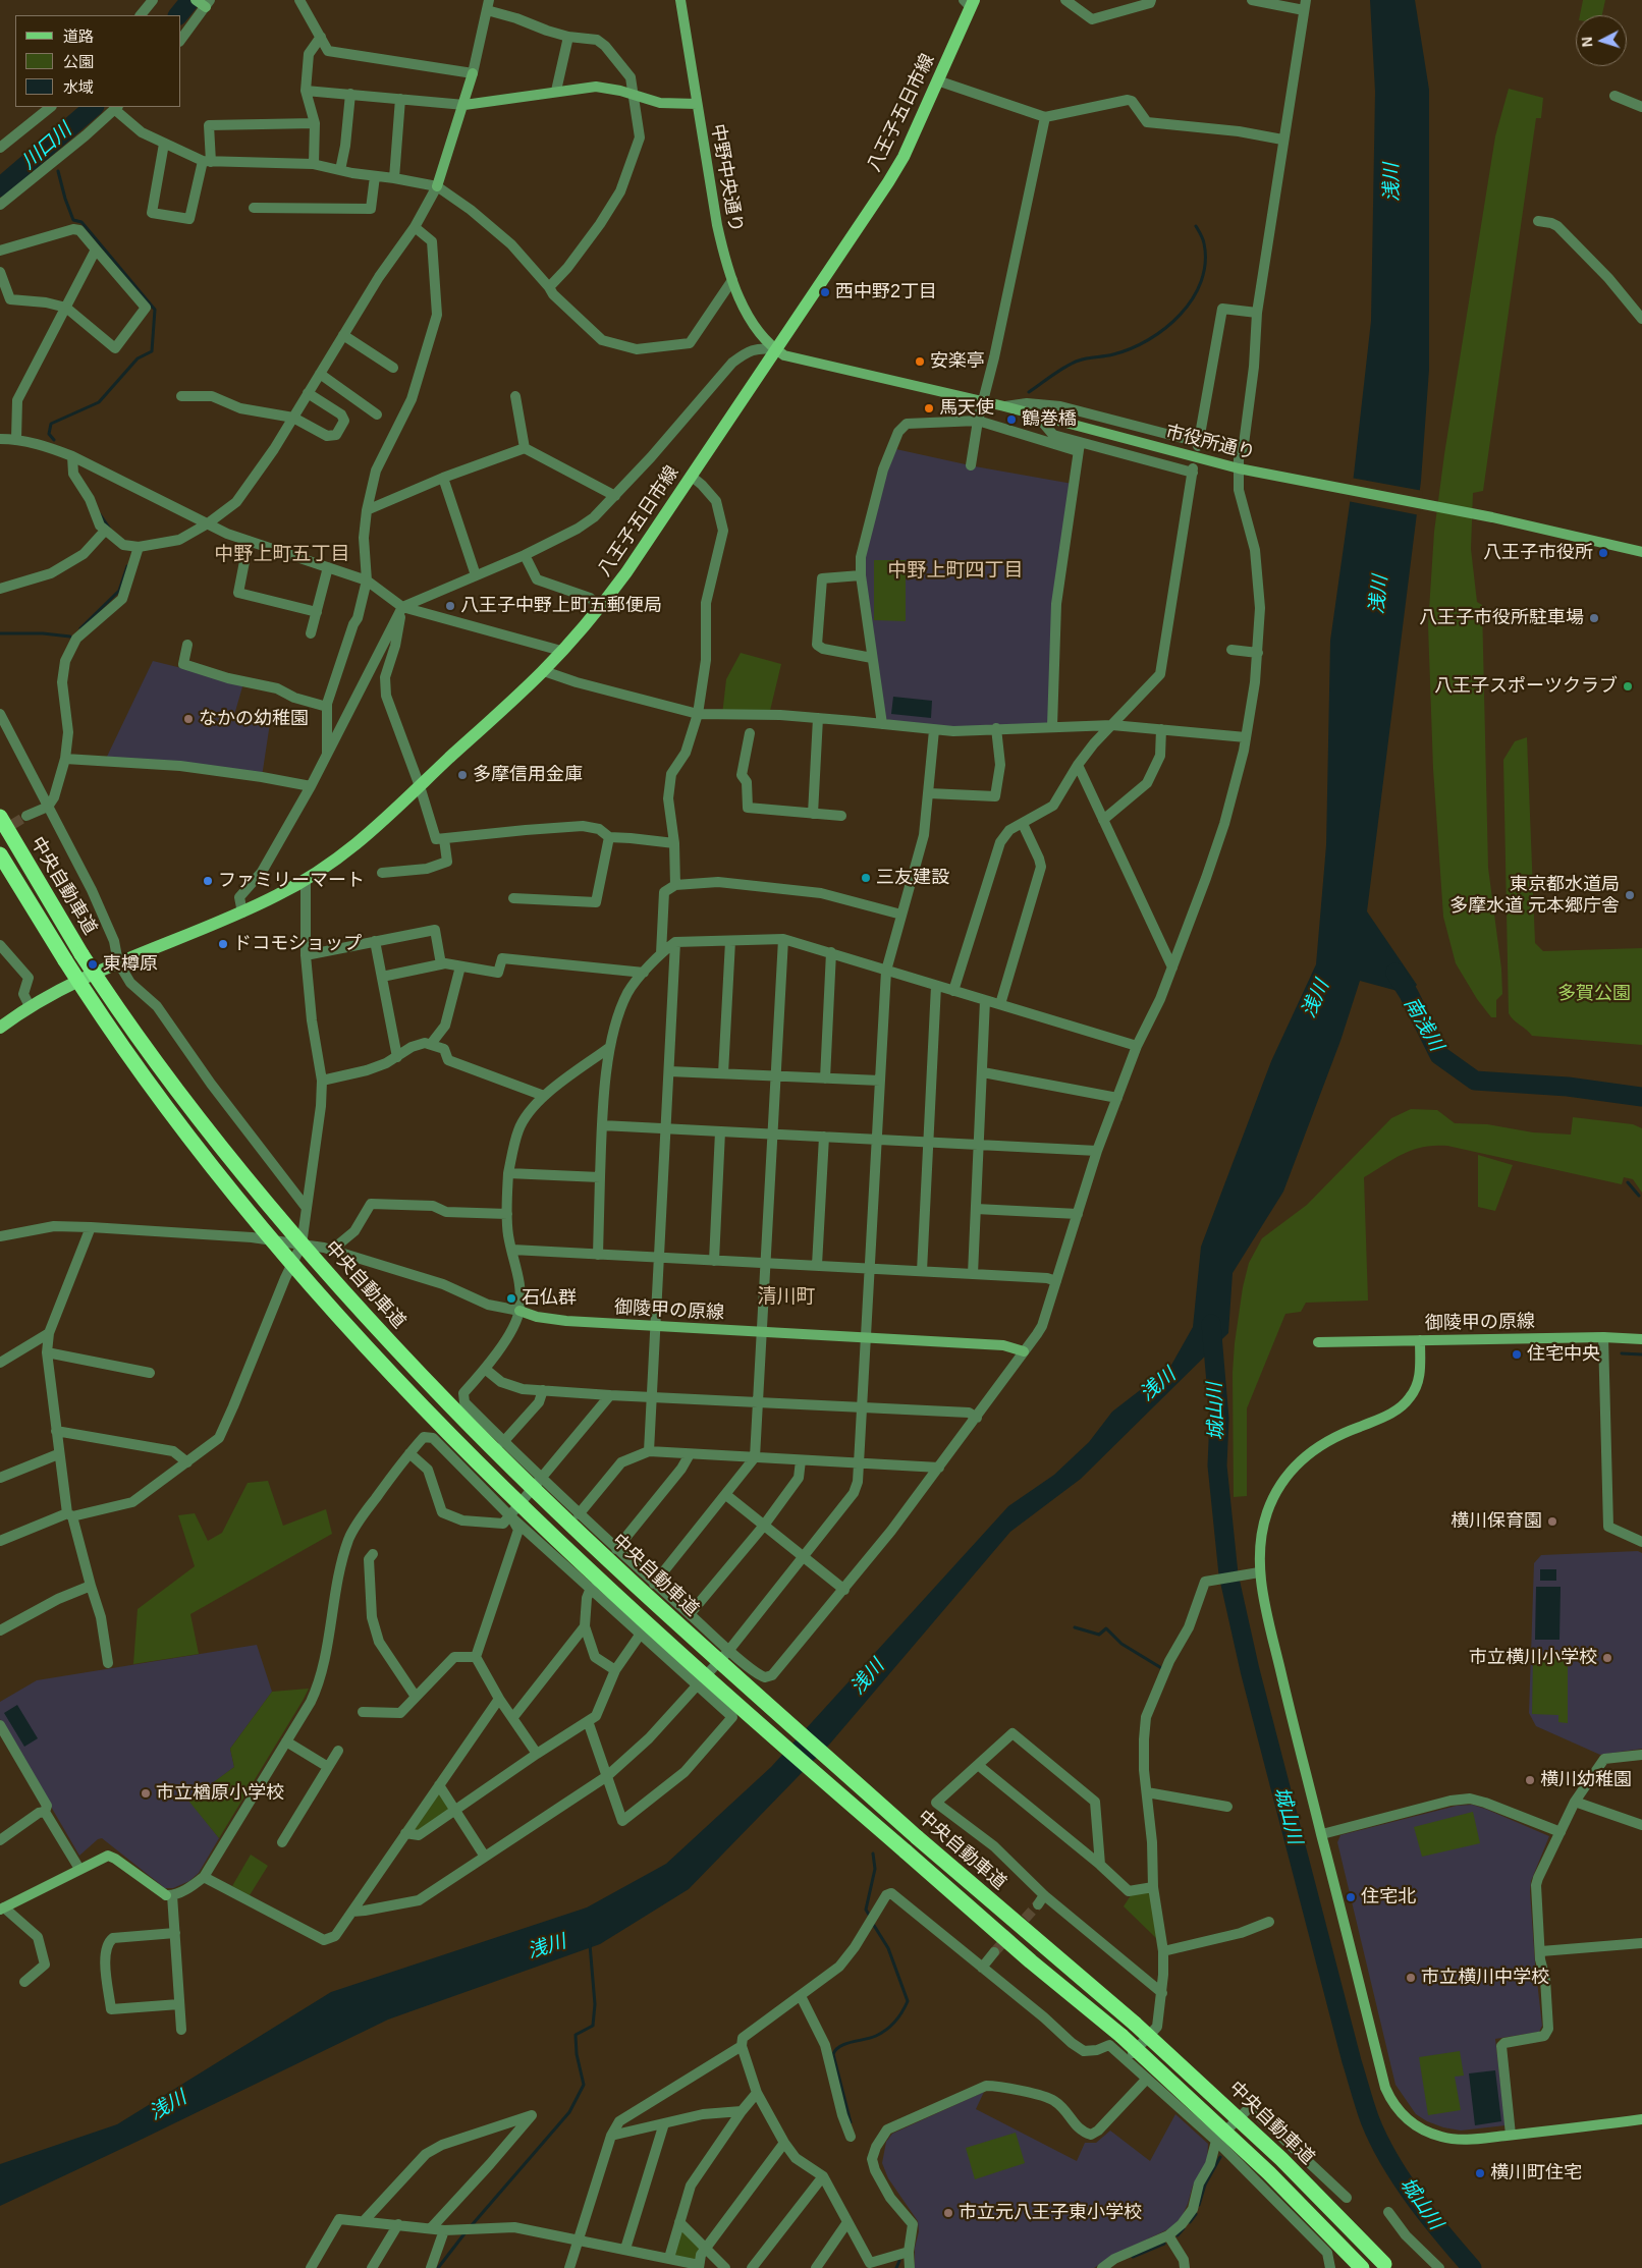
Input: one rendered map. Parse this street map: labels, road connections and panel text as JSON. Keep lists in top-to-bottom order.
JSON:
{
  "streets": {
    "highway": ["中央自動車道"],
    "main road": ["八王子五日市線"],
    "street": ["中野中央通り", "市役所通り", "御陵甲の原線"]
  },
  "crossings": [
    ["八王子五日市線", "中野中央通り"],
    ["八王子五日市線", "市役所通り"],
    ["中野中央通り", "市役所通り"]
  ],
  "districts": ["中野上町五丁目", "中野上町四丁目", "清川町"],
  "water": [
    "川口川",
    "浅川",
    "南浅川",
    "城山川"
  ],
  "parks": ["多賀公園"],
  "places": [
    "西中野2丁目",
    "安楽亭",
    "馬天使",
    "鶴巻橋",
    "八王子市役所",
    "八王子中野上町五郵便局",
    "八王子市役所駐車場",
    "八王子スポーツクラブ",
    "なかの幼稚園",
    "多摩信用金庫",
    "三友建設",
    "ファミリーマート",
    "東京都水道局 多摩水道 元本郷庁舎",
    "ドコモショップ",
    "東樽原",
    "石仏群",
    "住宅中央",
    "横川保育園",
    "市立横川小学校",
    "横川幼稚園",
    "市立楢原小学校",
    "住宅北",
    "市立横川中学校",
    "横川町住宅",
    "市立元八王子東小学校"
  ],
  "legend": ["道路", "公園", "水域"],
  "north": "left"
}
